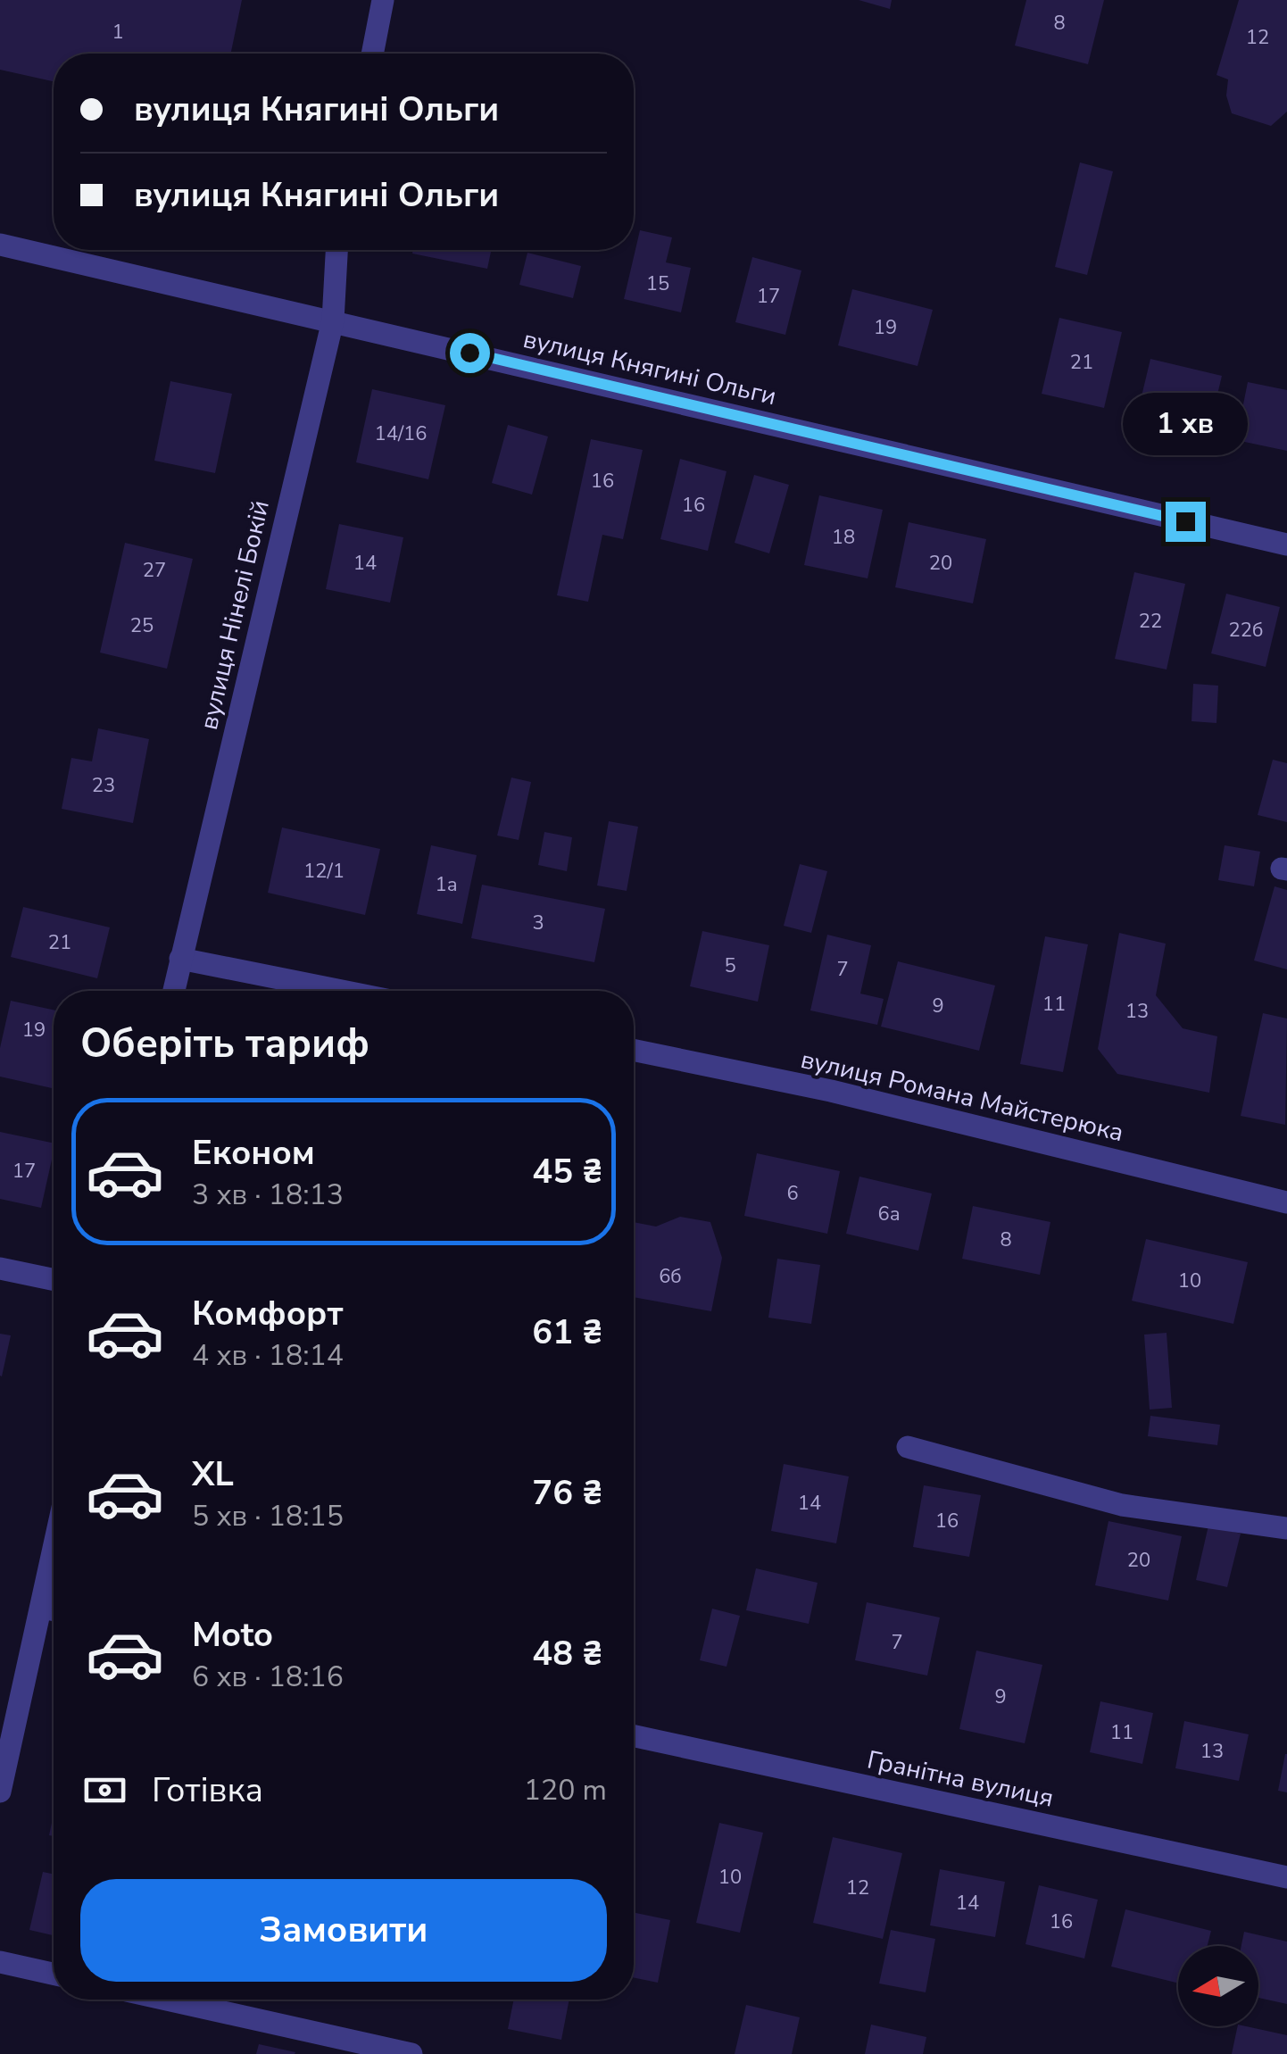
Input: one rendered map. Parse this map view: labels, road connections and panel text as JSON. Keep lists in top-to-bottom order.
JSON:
{
  "streets": {
    "street": [
      "вулиця Княгині Ольги",
      "вулиця Нінелі Бокій",
      "вулиця Романа Майстерюка",
      "Гранітна вулиця"
    ]
  },
  "crossings": [
    ["вулиця Княгині Ольги", "вулиця Нінелі Бокій"]
  ],
  "house_numbers": [
    "8",
    "1",
    "12",
    "15",
    "17",
    "19",
    "21",
    "14/16",
    "16",
    "16",
    "18",
    "14",
    "20",
    "27",
    "22",
    "25",
    "22б",
    "23",
    "12/1",
    "1а",
    "3",
    "21",
    "5",
    "7",
    "11",
    "9",
    "13",
    "19",
    "17",
    "6",
    "6а",
    "8",
    "6б",
    "10",
    "14",
    "16",
    "20",
    "7",
    "9",
    "11",
    "13",
    "10",
    "12",
    "14",
    "16"
  ],
  "north": "left",
  "page": {
    "banner": ["вулиця Княгині Ольги", "вулиця Княгині Ольги"],
    "bubble": "1 хв",
    "heading": "Оберіть тариф",
    "list": [
      {
        "name": "Економ",
        "note": "3 хв · 18:13",
        "value": "45 ₴"
      },
      {
        "name": "Комфорт",
        "note": "4 хв · 18:14",
        "value": "61 ₴"
      },
      {
        "name": "XL",
        "note": "5 хв · 18:15",
        "value": "76 ₴"
      },
      {
        "name": "Moto",
        "note": "6 хв · 18:16",
        "value": "48 ₴"
      }
    ],
    "pay": ["Готівка", "120 m"],
    "buttons": "Замовити"
  }
}
